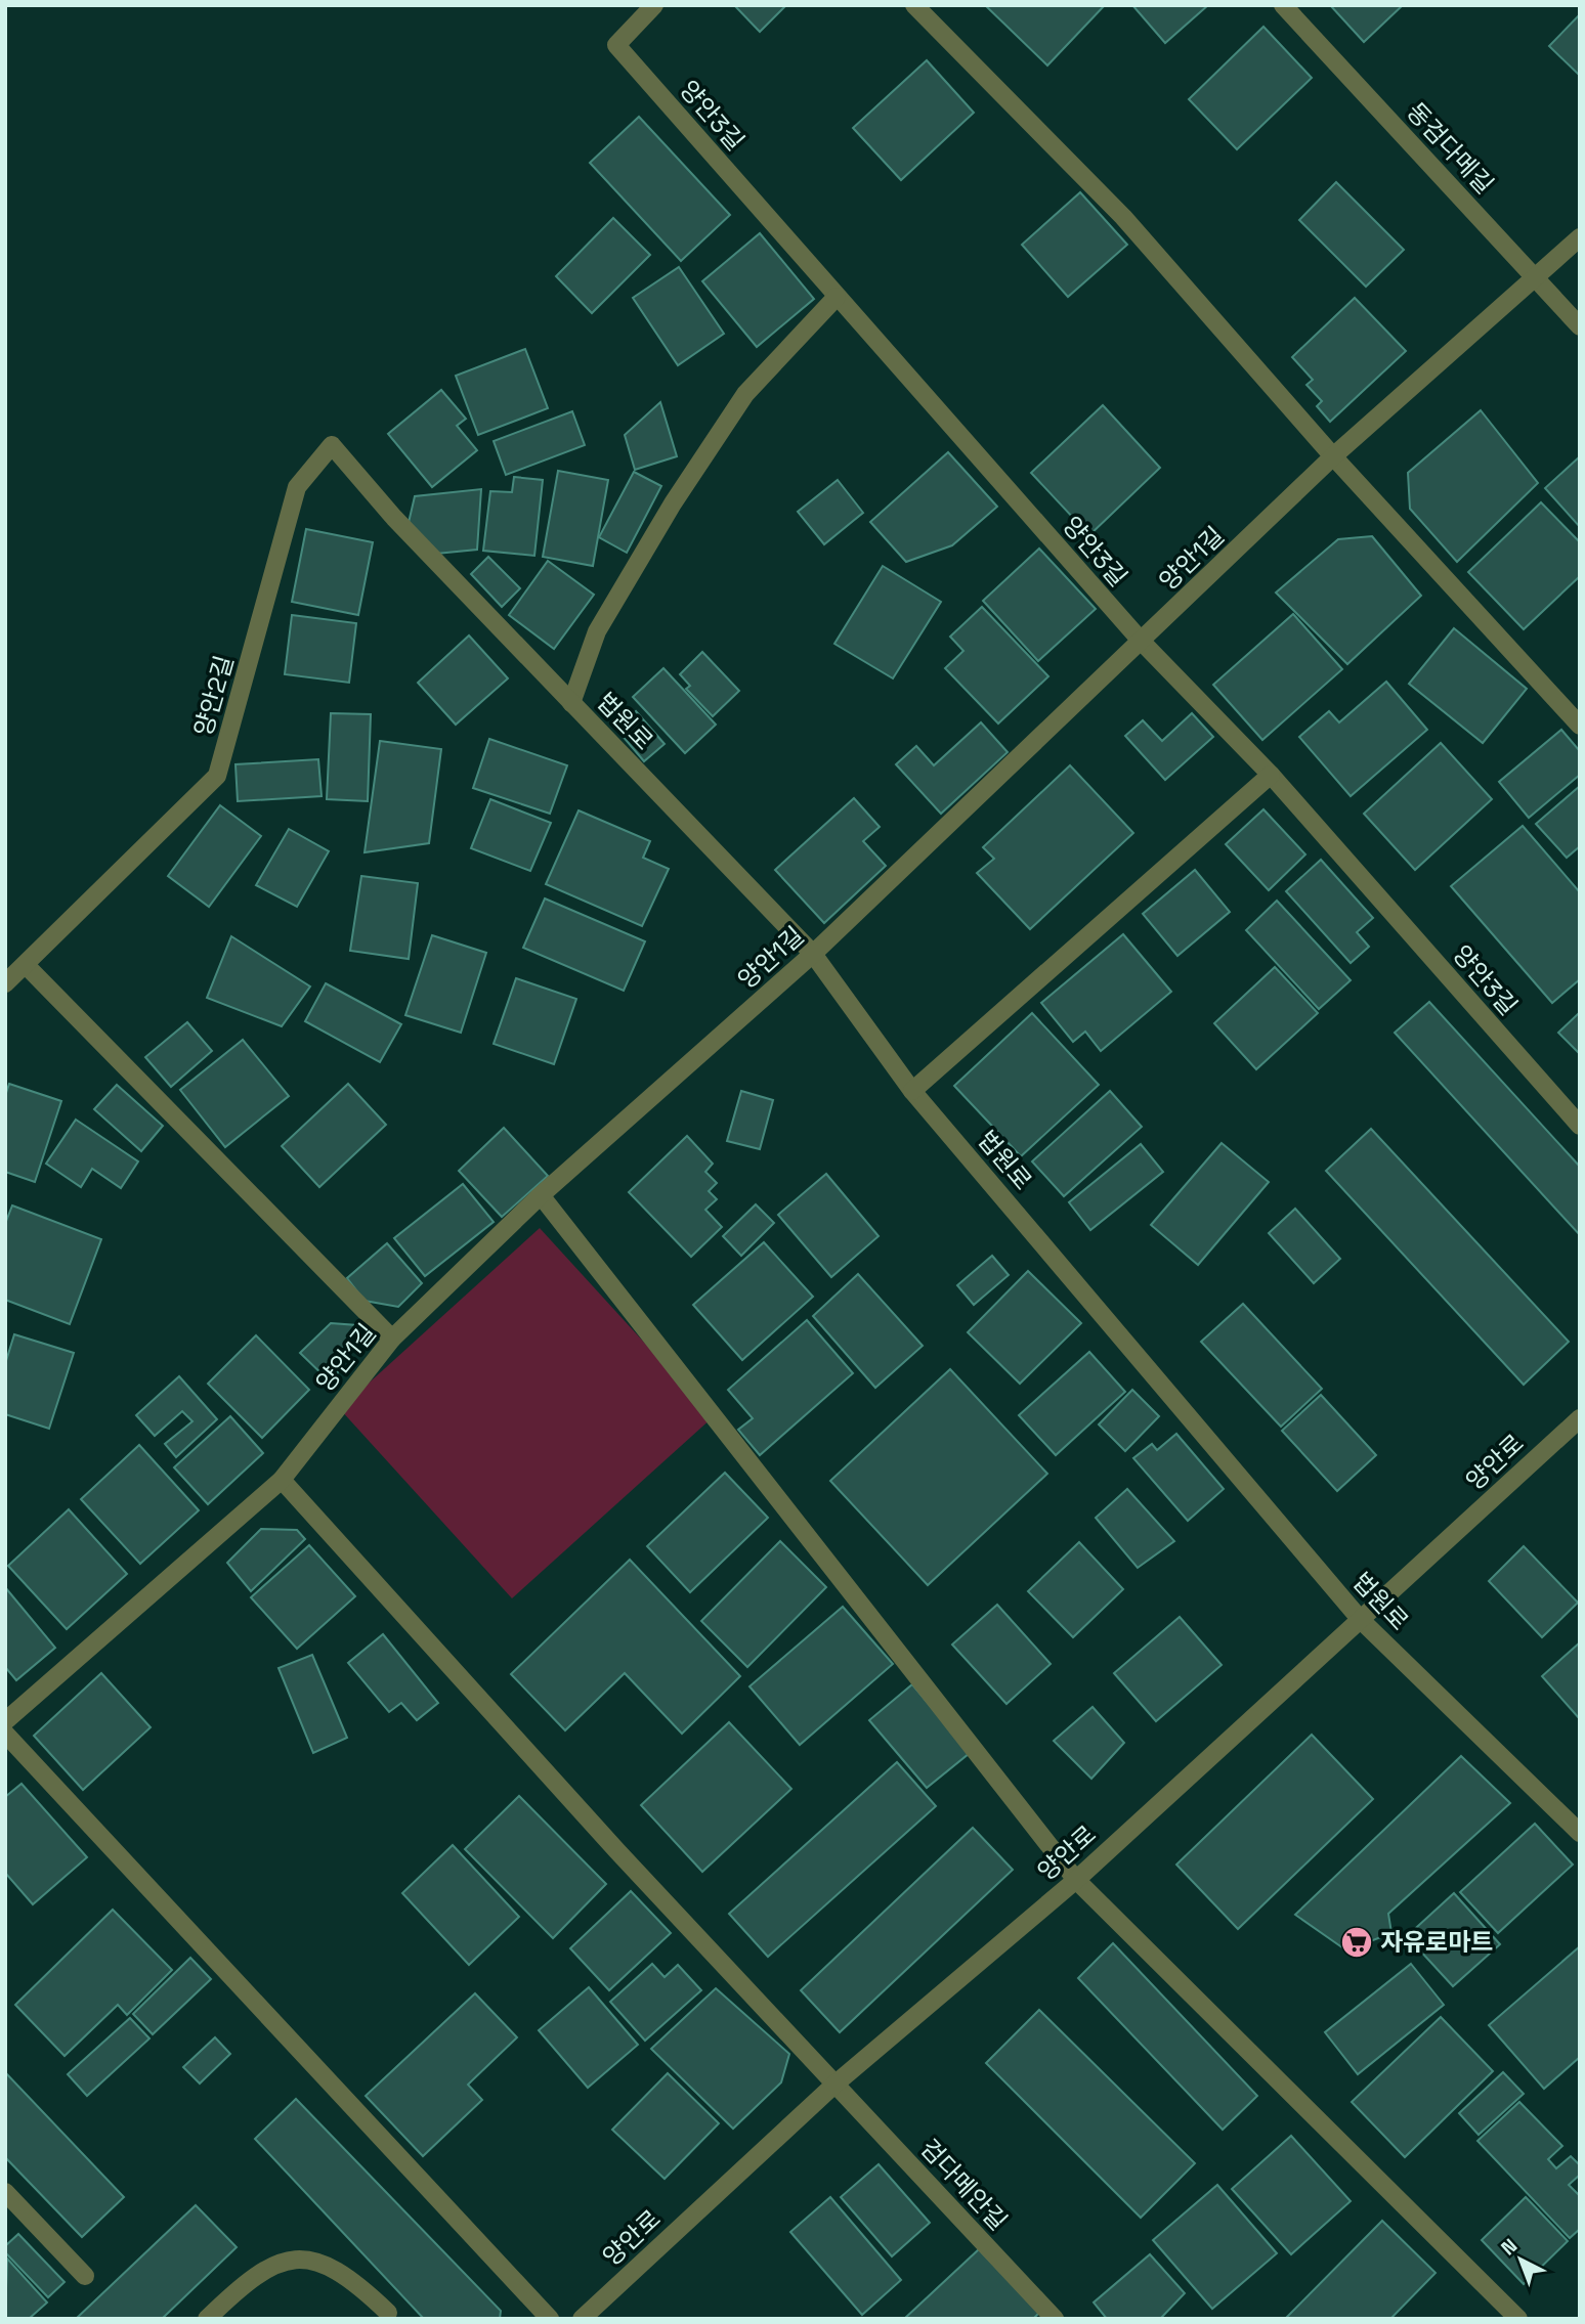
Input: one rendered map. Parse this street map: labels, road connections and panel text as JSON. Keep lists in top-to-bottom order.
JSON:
{
  "streets": {
    "street": [
      "양안3길",
      "동검다메길",
      "양안1길",
      "양안2길",
      "법원로",
      "양안로",
      "검다메안길"
    ]
  },
  "crossings": [
    ["양안3길", "양안1길"],
    ["동검다메길", "양안1길"],
    ["양안1길", "법원로"],
    ["양안1길", "검다메안길"],
    ["양안2길", "법원로"],
    ["법원로", "양안로"],
    ["양안로", "검다메안길"]
  ],
  "places": {
    "supermarket": ["자유로마트"]
  },
  "north": "top left"
}
